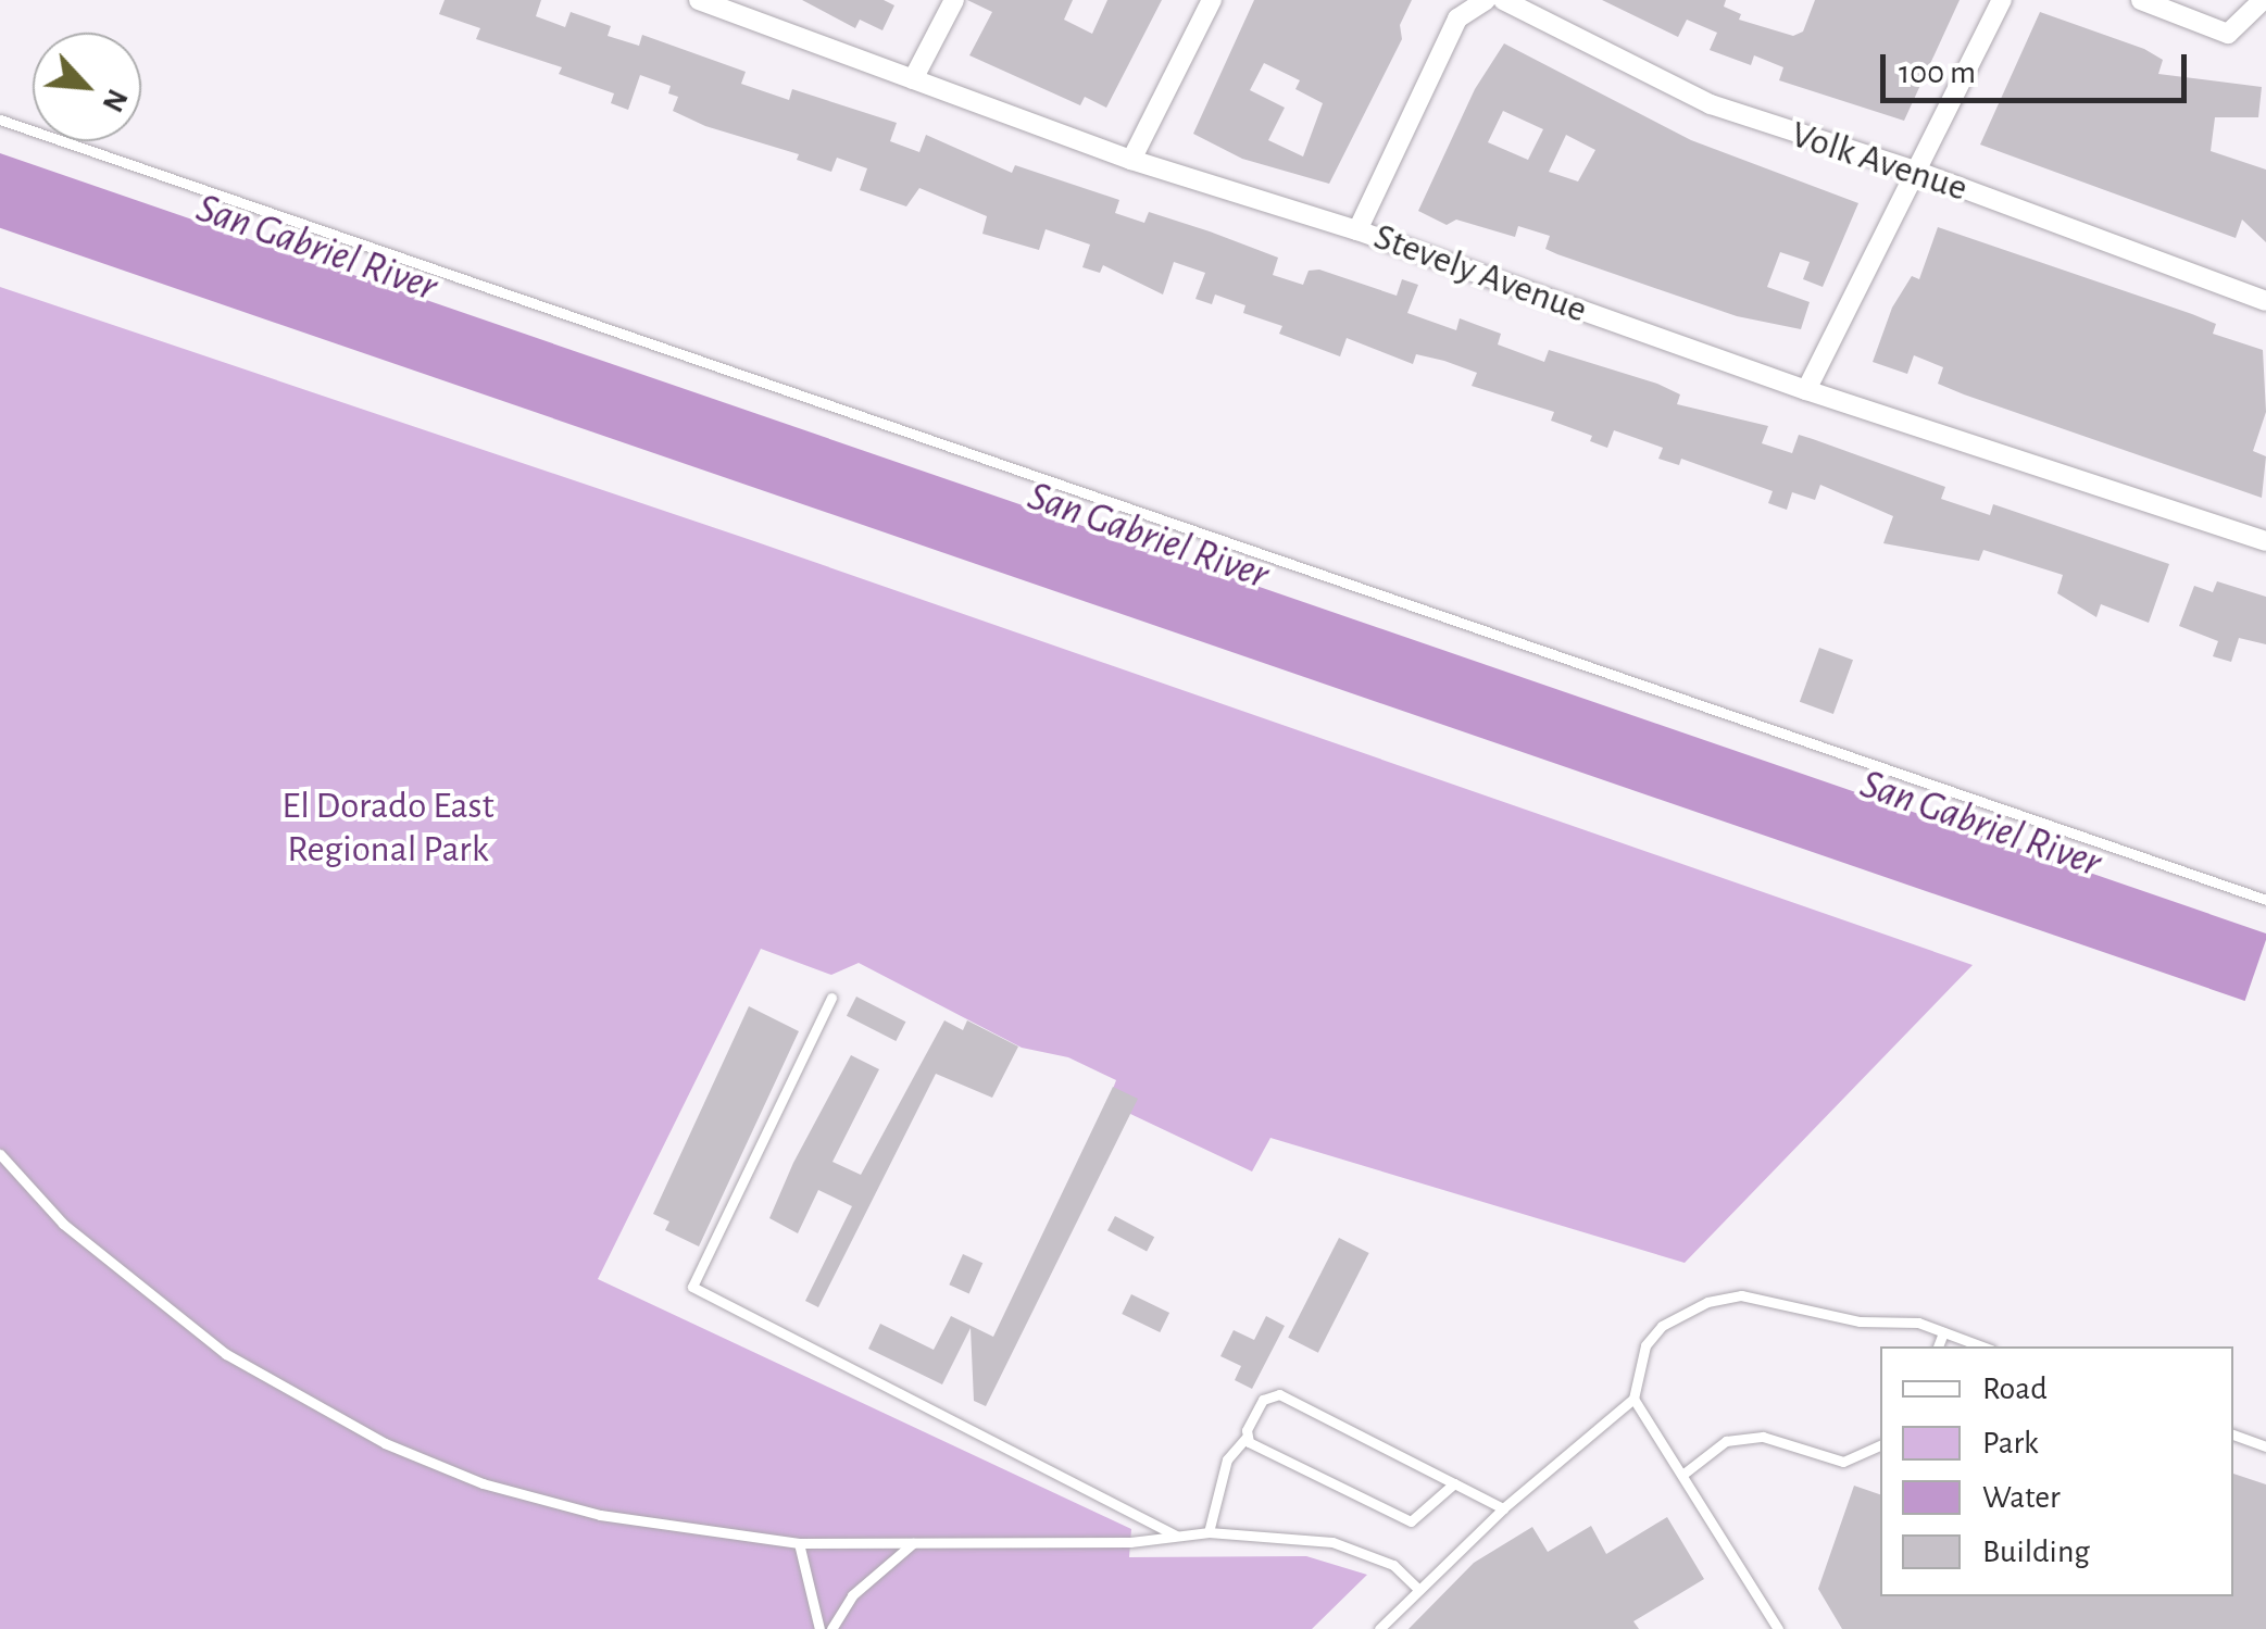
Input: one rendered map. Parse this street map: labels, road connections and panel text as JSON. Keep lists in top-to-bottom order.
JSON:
{
  "streets": {
    "street": ["Volk Avenue", "Stevely Avenue"]
  },
  "water": ["San Gabriel River"],
  "parks": ["El Dorado East Regional Park"],
  "legend": [
    "Road",
    "Park",
    "Water",
    "Building"
  ],
  "scale_bar": "100 m",
  "north": "bottom right"
}
